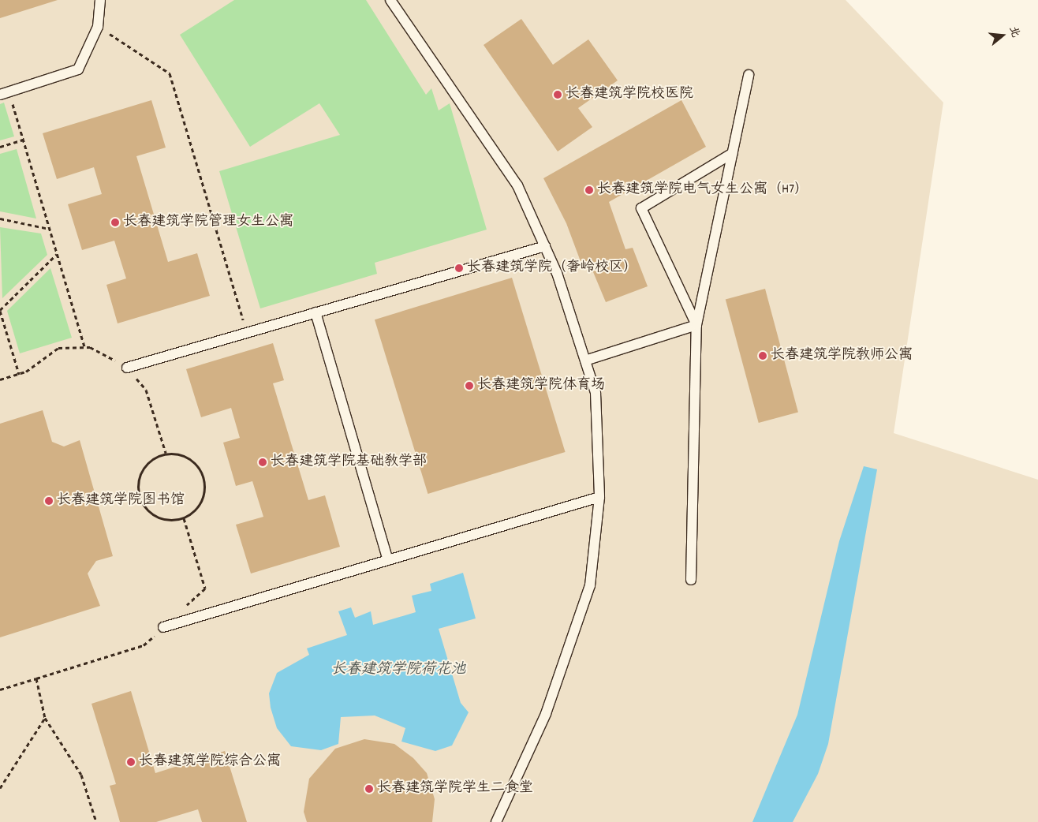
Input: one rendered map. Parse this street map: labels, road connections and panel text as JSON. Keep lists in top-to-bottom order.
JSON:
{
  "water": ["长春建筑学院荷花池"],
  "places": [
    "长春建筑学院校医院",
    "长春建筑学院电气女生公寓（H7）",
    "长春建筑学院管理女生公寓",
    "长春建筑学院（奢岭校区）",
    "长春建筑学院教师公寓",
    "长春建筑学院体育场",
    "长春建筑学院基础教学部",
    "长春建筑学院图书馆",
    "长春建筑学院综合公寓",
    "长春建筑学院学生二食堂"
  ],
  "north": "right"
}
